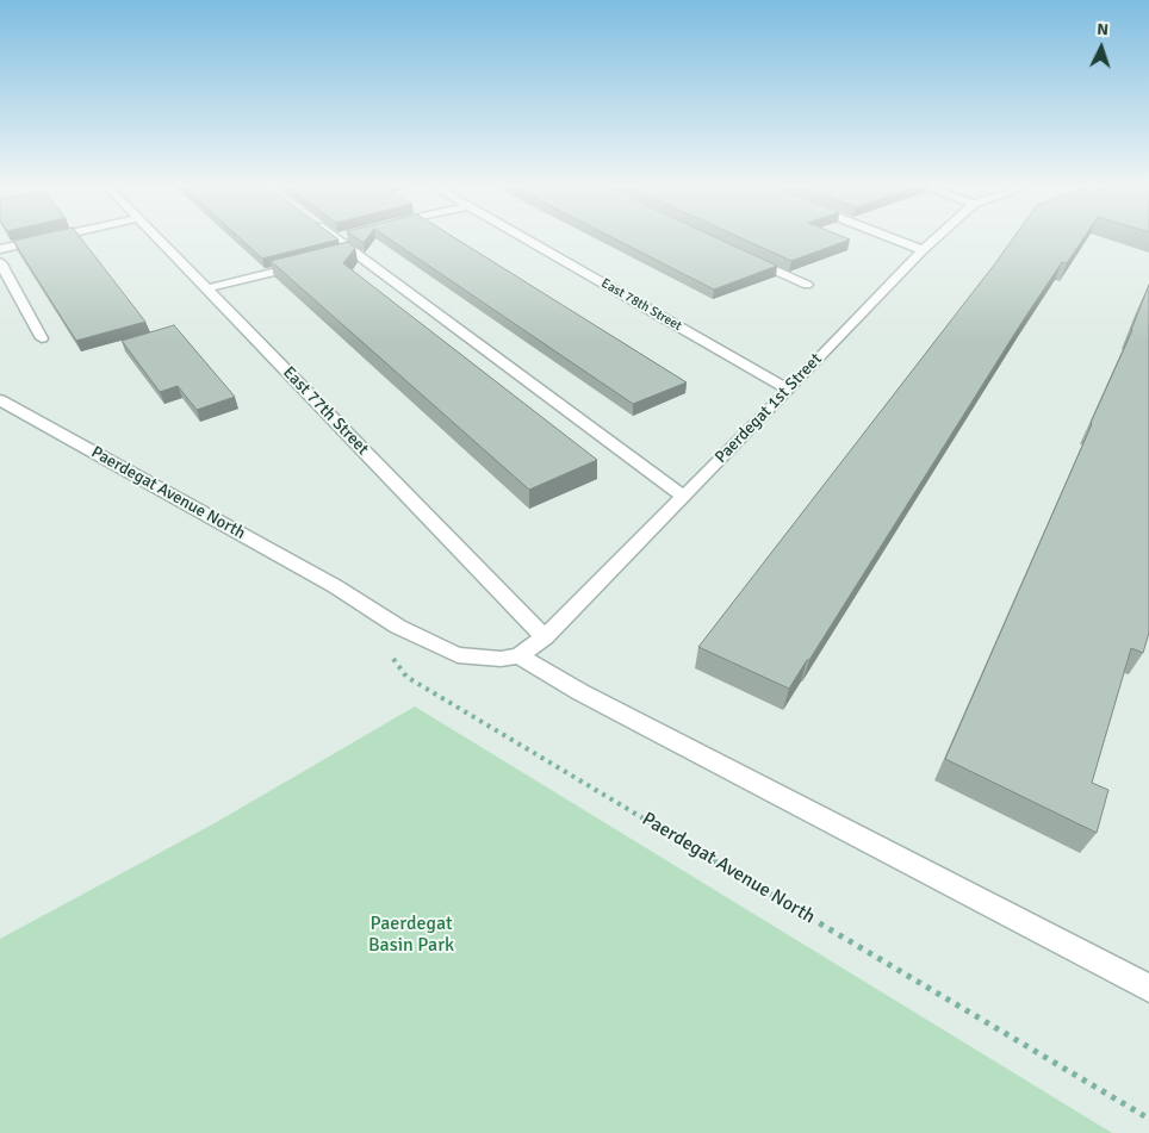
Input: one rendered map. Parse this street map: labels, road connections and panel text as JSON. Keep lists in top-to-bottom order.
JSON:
{
  "streets": {
    "street": [
      "East 78th Street",
      "Paerdegat 1st Street",
      "East 77th Street",
      "Paerdegat Avenue North"
    ]
  },
  "crossings": [
    ["East 78th Street", "Paerdegat 1st Street"],
    ["Paerdegat 1st Street", "East 77th Street"],
    ["Paerdegat 1st Street", "Paerdegat Avenue North"]
  ],
  "parks": ["Paerdegat Basin Park"],
  "north": "top"
}
